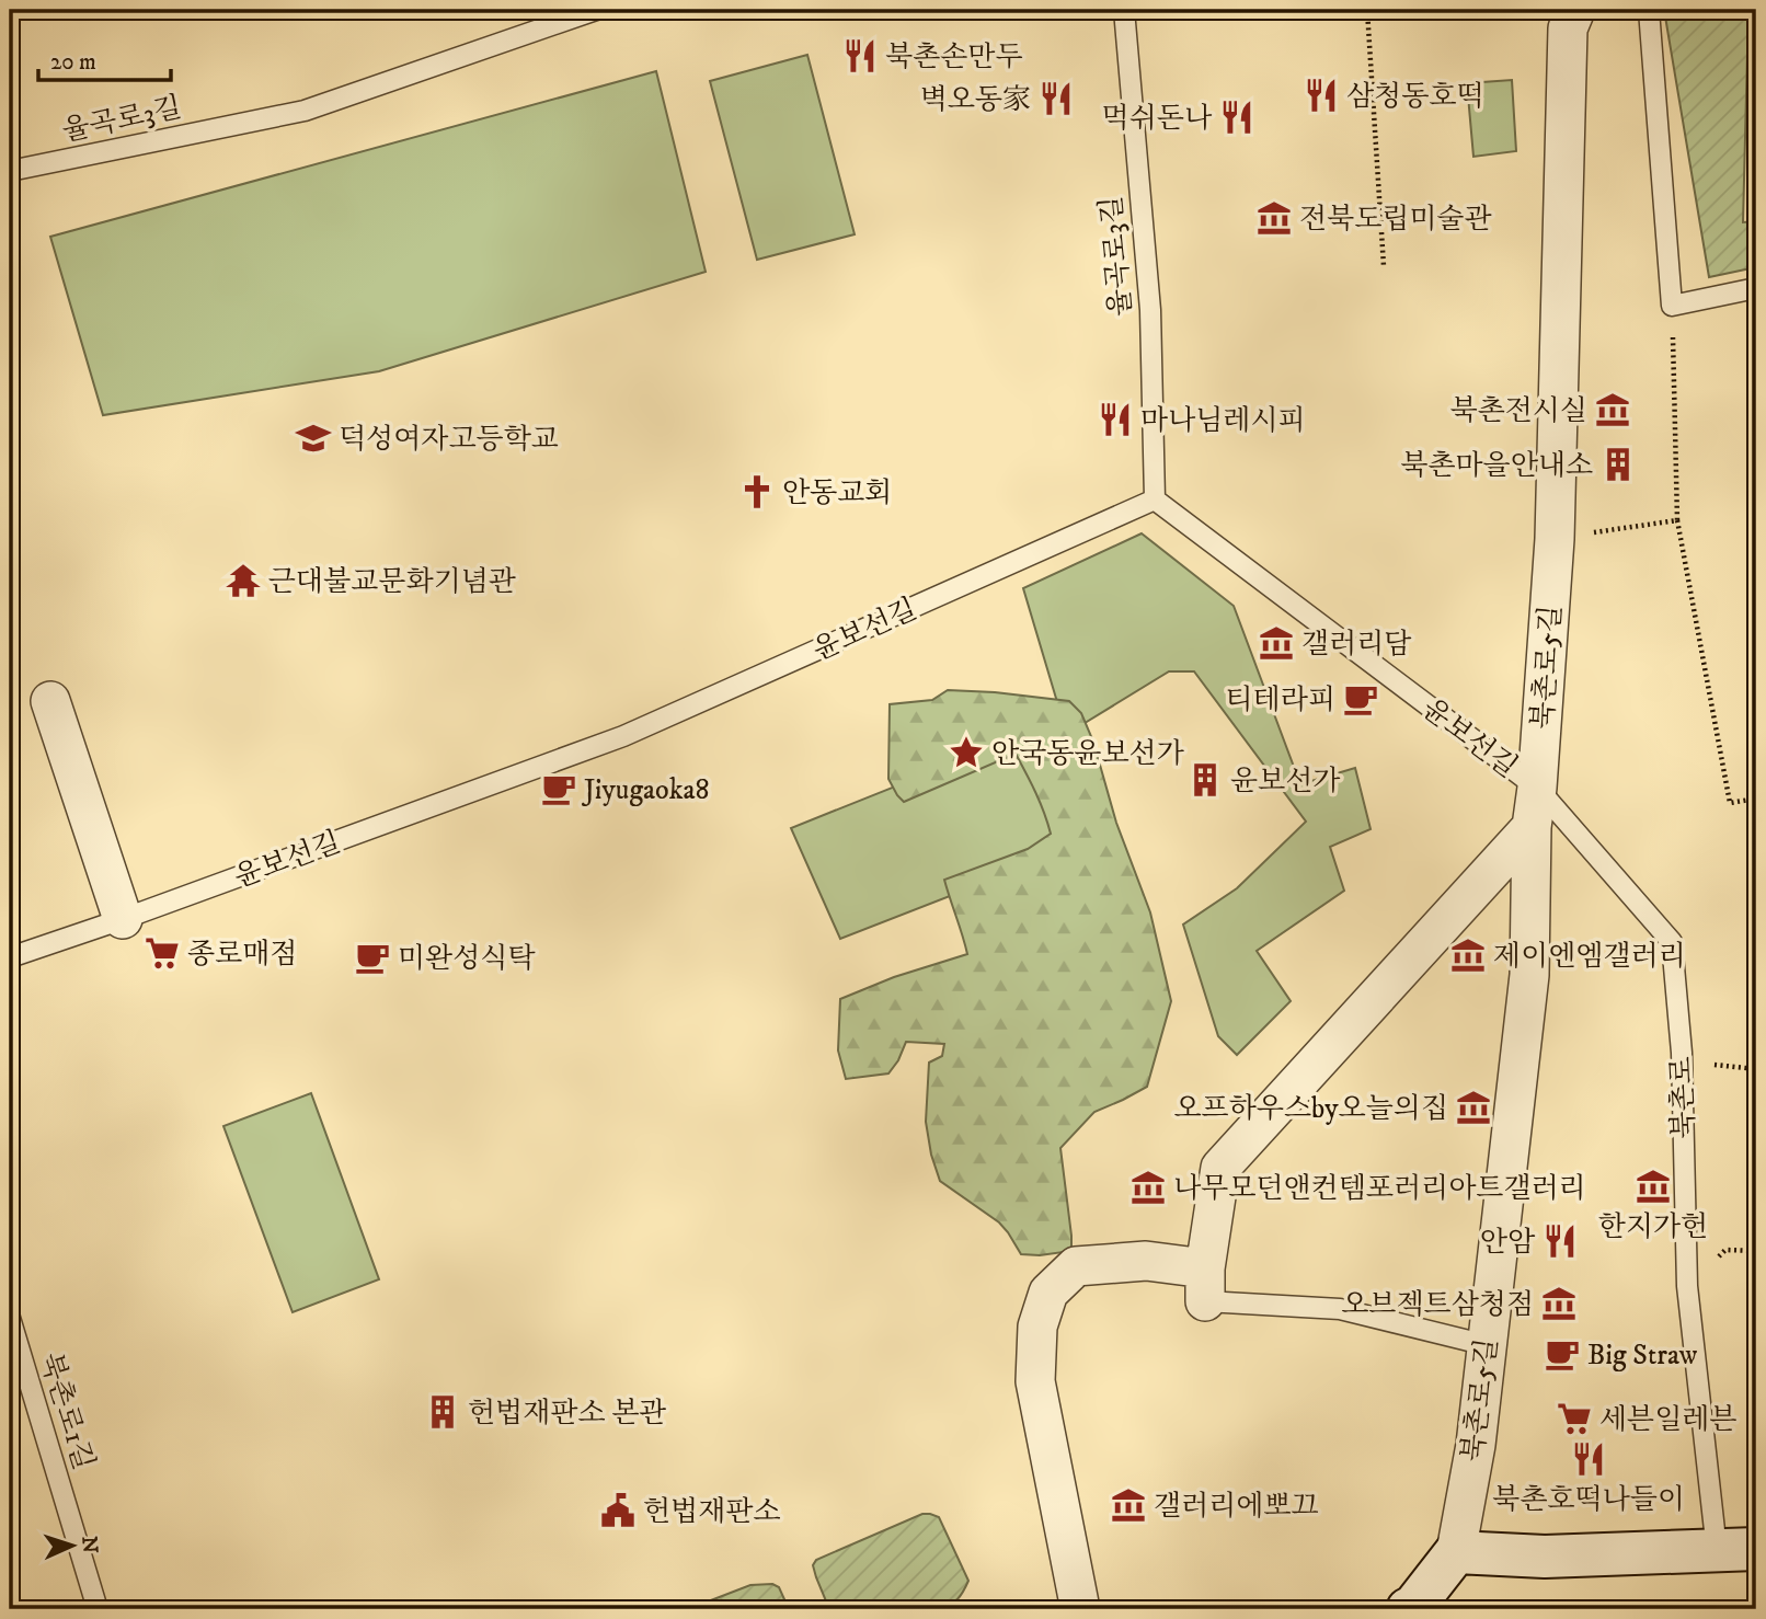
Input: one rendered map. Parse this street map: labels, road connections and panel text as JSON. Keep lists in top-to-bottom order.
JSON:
{
  "streets": {
    "street": ["북촌로5길", "북촌로"],
    "lane": ["율곡로3길", "윤보선길", "북촌로1길"]
  },
  "crossings": [
    ["율곡로3길", "윤보선길"],
    ["윤보선길", "북촌로5길"],
    ["윤보선길", "북촌로"],
    ["북촌로5길", "북촌로"]
  ],
  "places": {
    "restaurant": [
      "북촌손만두",
      "삼청동호떡",
      "벽오동家",
      "먹쉬돈나",
      "마나님레시피",
      "안암",
      "북촌호떡나들이"
    ],
    "museum": [
      "전북도립미술관",
      "북촌전시실",
      "갤러리담",
      "제이엔엠갤러리",
      "오프하우스by오늘의집",
      "한지가헌",
      "나무모던앤컨템포러리아트갤러리",
      "오브젝트삼청점",
      "갤러리에뽀끄"
    ],
    "school or university": ["덕성여자고등학교"],
    "building": ["북촌마을안내소", "윤보선가", "헌법재판소 본관"],
    "church": ["안동교회"],
    "temple": ["근대불교문화기념관"],
    "cafe": [
      "티테라피",
      "Jiyugaoka8",
      "미완성식탁",
      "Big Straw"
    ],
    "place": ["안국동윤보선가"],
    "supermarket": ["종로매점", "세븐일레븐"],
    "public building": ["헌법재판소"]
  },
  "scale_bar": "20 m",
  "north": "right"
}
